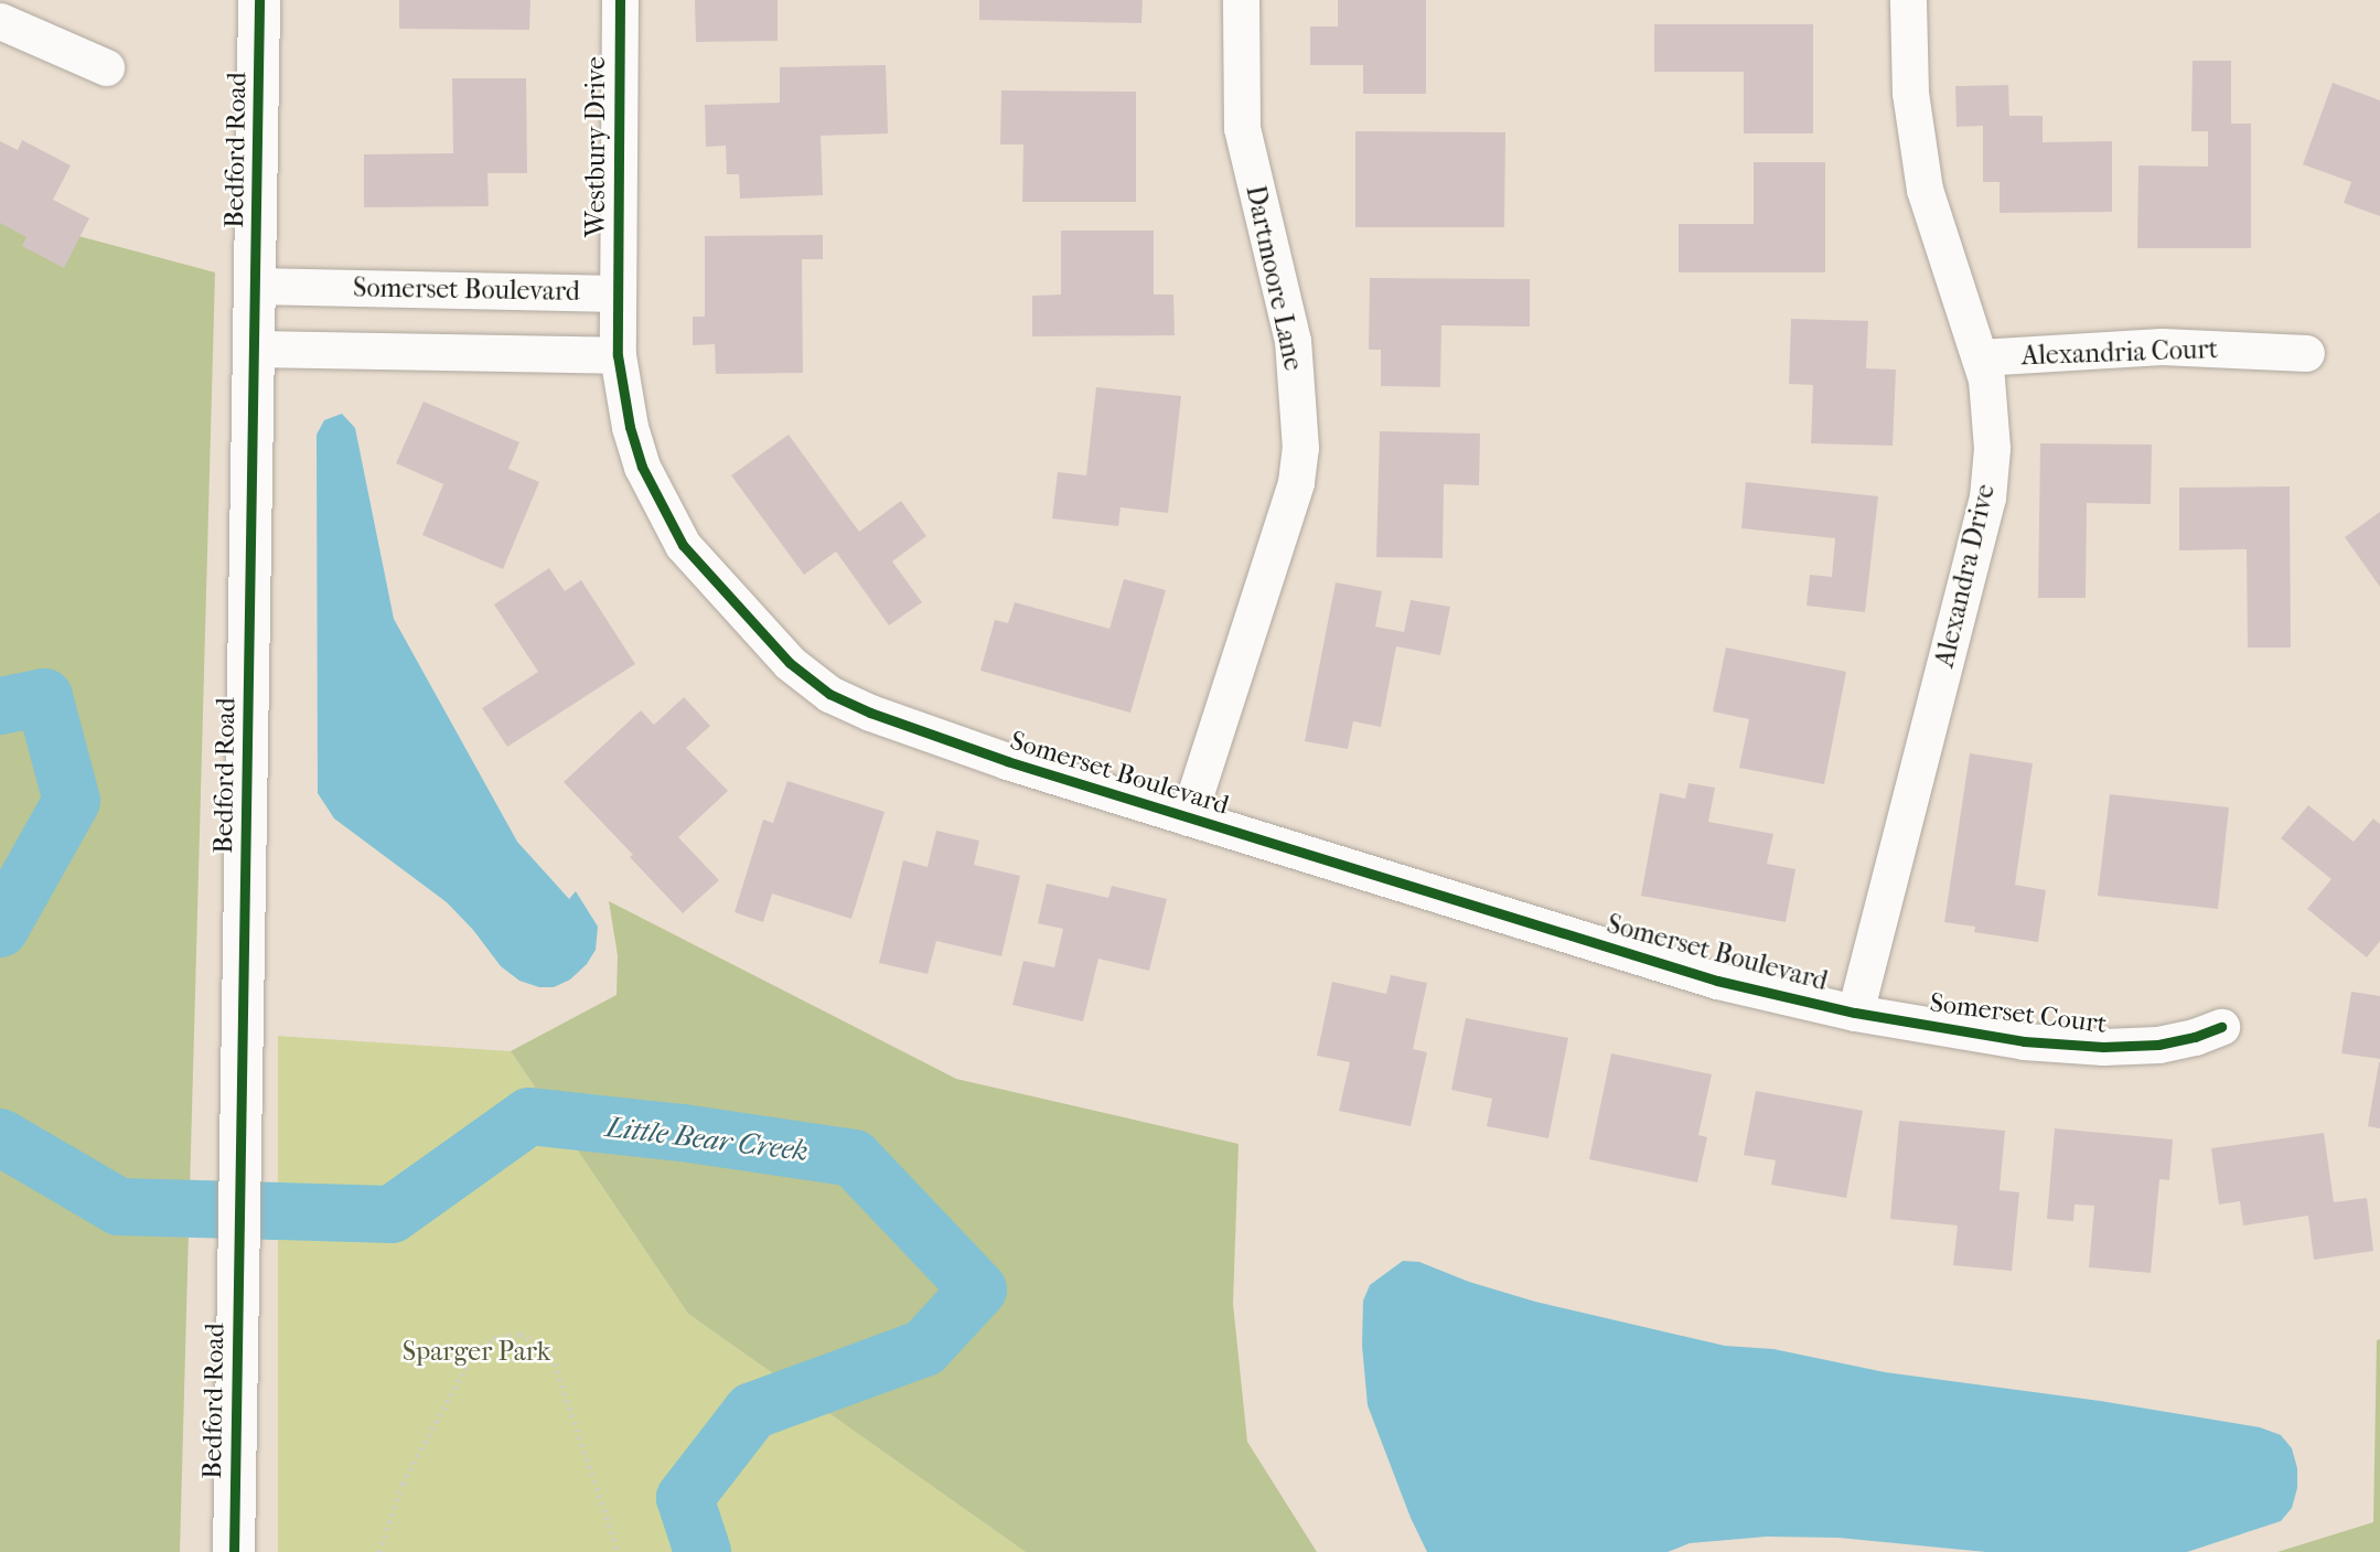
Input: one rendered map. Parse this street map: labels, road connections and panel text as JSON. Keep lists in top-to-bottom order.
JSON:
{
  "streets": {
    "street": [
      "Westbury Drive",
      "Bedford Road",
      "Dartmoore Lane",
      "Somerset Boulevard",
      "Alexandria Court",
      "Alexandra Drive",
      "Somerset Court"
    ]
  },
  "crossings": [
    ["Westbury Drive", "Somerset Boulevard"],
    ["Bedford Road", "Somerset Boulevard"],
    ["Dartmoore Lane", "Somerset Boulevard"],
    ["Somerset Boulevard", "Alexandra Drive"],
    ["Somerset Boulevard", "Somerset Court"],
    ["Alexandria Court", "Alexandra Drive"],
    ["Alexandra Drive", "Somerset Court"]
  ],
  "water": ["Little Bear Creek"],
  "parks": ["Sparger Park"]
}
